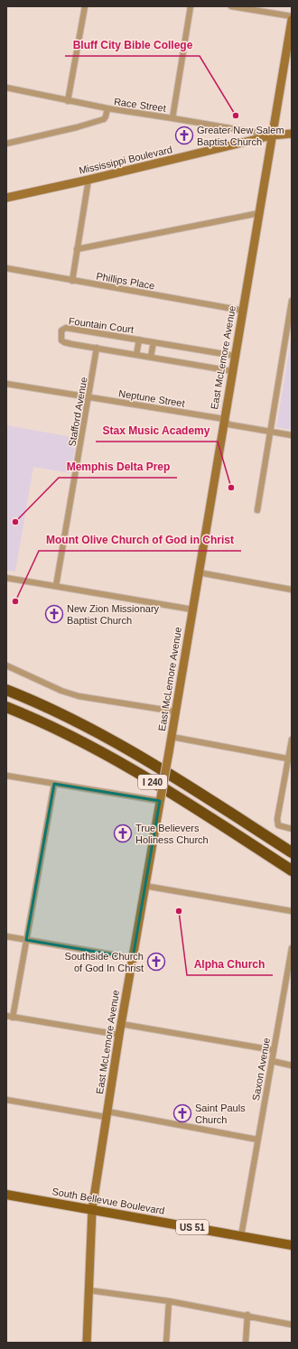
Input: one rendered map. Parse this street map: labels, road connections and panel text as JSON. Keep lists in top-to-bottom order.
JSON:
{
  "streets": {
    "highway": ["I 240"],
    "main road": [
      "Mississippi Boulevard",
      "East McLemore Avenue",
      "South Bellevue Boulevard",
      "US 51"
    ],
    "street": [
      "Race Street",
      "Phillips Place",
      "Fountain Court",
      "Neptune Street",
      "Stafford Avenue",
      "Saxon Avenue"
    ]
  },
  "crossings": [
    ["Race Street", "Mississippi Boulevard"],
    ["Race Street", "East McLemore Avenue"],
    ["Mississippi Boulevard", "East McLemore Avenue"],
    ["Phillips Place", "East McLemore Avenue"],
    ["Fountain Court", "East McLemore Avenue"],
    ["Fountain Court", "Stafford Avenue"],
    ["East McLemore Avenue", "Neptune Street"],
    ["East McLemore Avenue", "South Bellevue Boulevard"],
    ["Neptune Street", "Stafford Avenue"],
    ["Saxon Avenue", "South Bellevue Boulevard"]
  ],
  "places": {
    "other": [
      "Bluff City Bible College",
      "Stax Music Academy",
      "Memphis Delta Prep",
      "Mount Olive Church of God in Christ",
      "Alpha Church"
    ],
    "church": [
      "Greater New Salem Baptist Church",
      "New Zion Missionary Baptist Church",
      "True Believers Holiness Church",
      "Southside Church of God In Christ",
      "Saint Pauls Church"
    ]
  }
}
